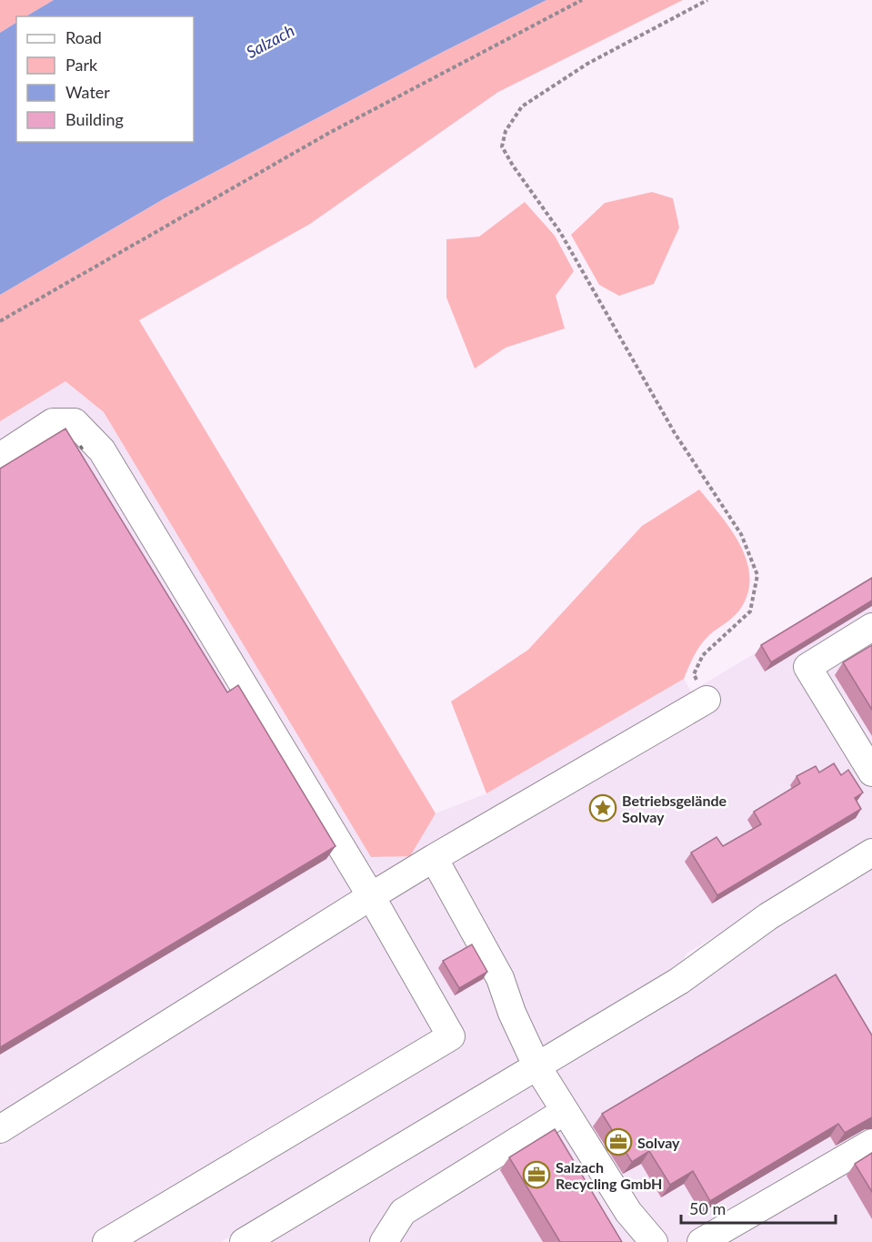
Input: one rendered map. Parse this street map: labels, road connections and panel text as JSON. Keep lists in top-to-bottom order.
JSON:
{
  "water": ["Salzach"],
  "places": {
    "place": ["Betriebsgelände Solvay"],
    "office": ["Solvay", "Salzach Recycling GmbH"]
  },
  "legend": [
    "Road",
    "Park",
    "Water",
    "Building"
  ],
  "scale_bar": "50 m"
}
